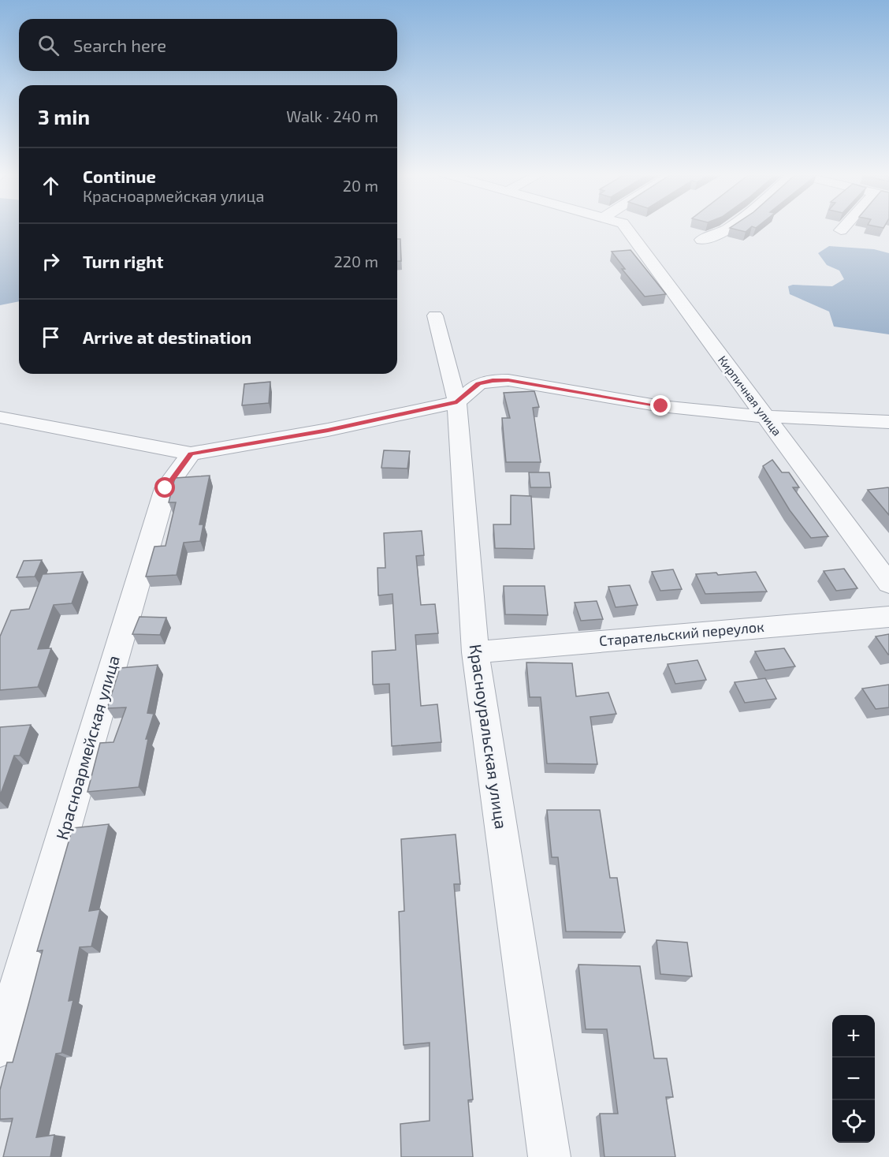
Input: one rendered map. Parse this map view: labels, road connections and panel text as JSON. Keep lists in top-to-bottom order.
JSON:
{
  "streets": {
    "street": [
      "Кирпичная улица",
      "Старательский переулок",
      "Красноуральская улица",
      "Красноармейская улица"
    ]
  },
  "crossings": [
    ["Старательский переулок", "Красноуральская улица"]
  ],
  "page": {
    "search": "Search here",
    "heading": ["3 min", "Walk · 240 m"],
    "list": [
      ["Continue", "Красноармейская улица", "20 m"],
      ["Turn right", "220 m"],
      "Arrive at destination"
    ],
    "map_buttons": ["+", "−"]
  }
}
